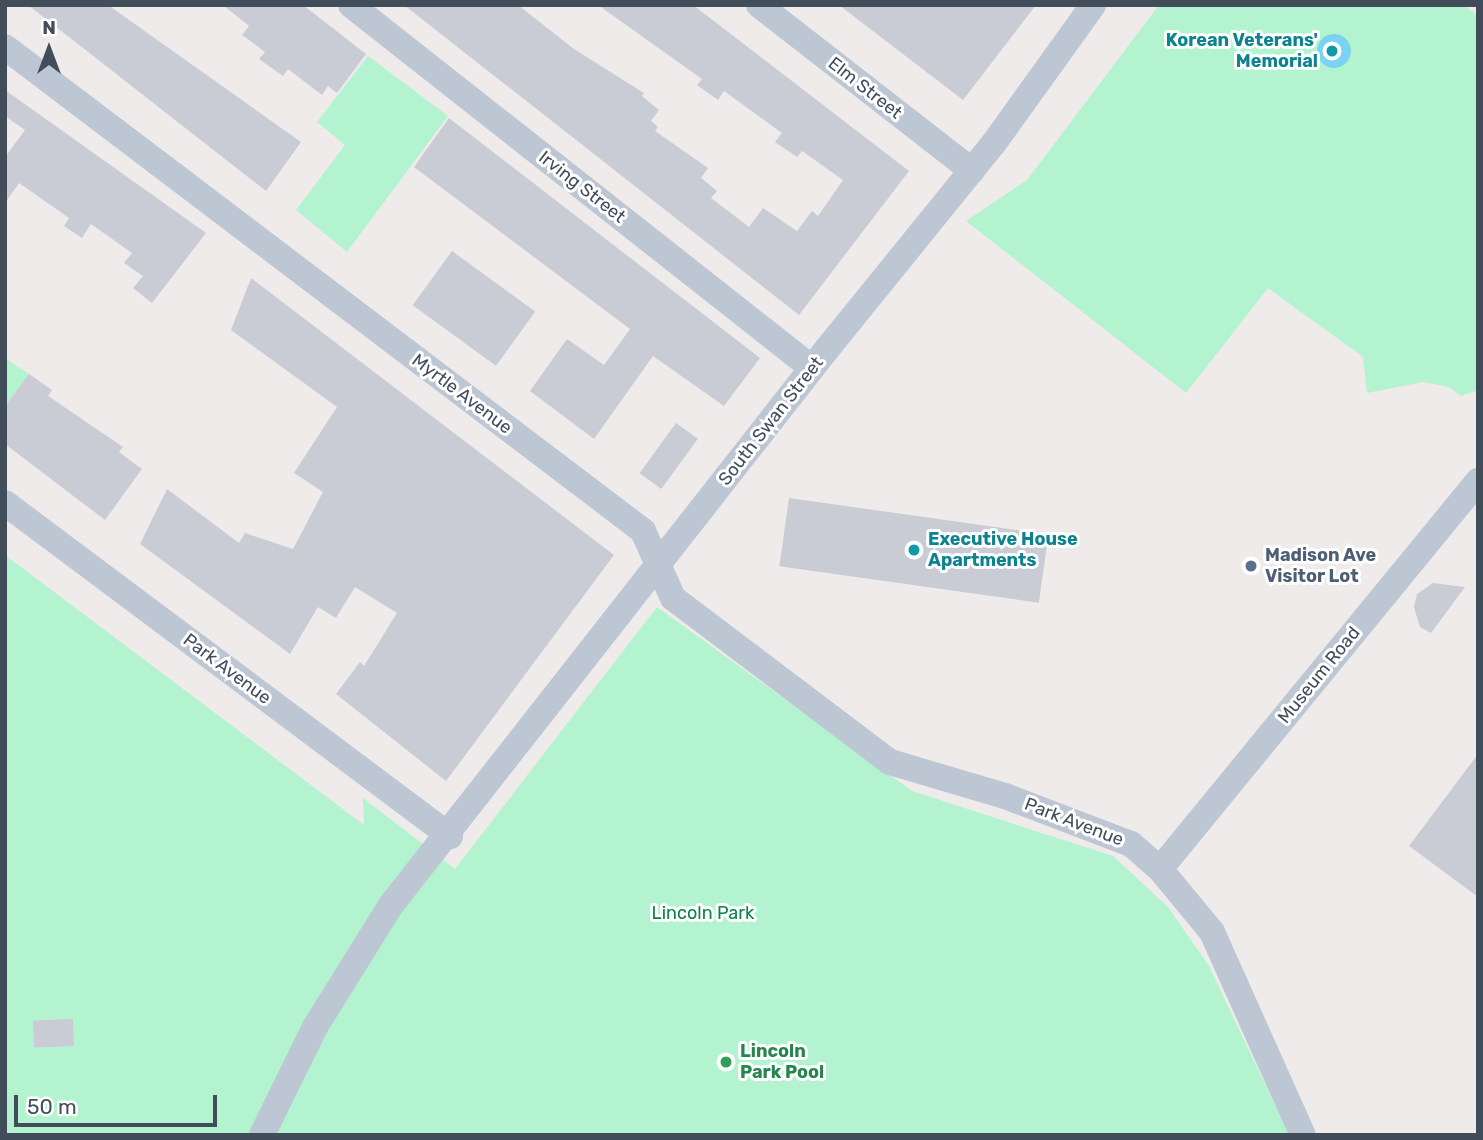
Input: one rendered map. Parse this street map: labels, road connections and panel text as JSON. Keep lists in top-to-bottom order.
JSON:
{
  "streets": {
    "street": [
      "Elm Street",
      "Irving Street",
      "Myrtle Avenue",
      "South Swan Street",
      "Park Avenue",
      "Museum Road"
    ]
  },
  "crossings": [
    ["Elm Street", "South Swan Street"],
    ["Irving Street", "South Swan Street"],
    ["Myrtle Avenue", "South Swan Street"],
    ["Myrtle Avenue", "Park Avenue"],
    ["South Swan Street", "Park Avenue"],
    ["Park Avenue", "Museum Road"]
  ],
  "parks": ["Lincoln Park"],
  "places": [
    "Korean Veterans' Memorial",
    "Executive House Apartments",
    "Madison Ave Visitor Lot",
    "Lincoln Park Pool"
  ],
  "scale_bar": "50 m",
  "north": "top"
}
